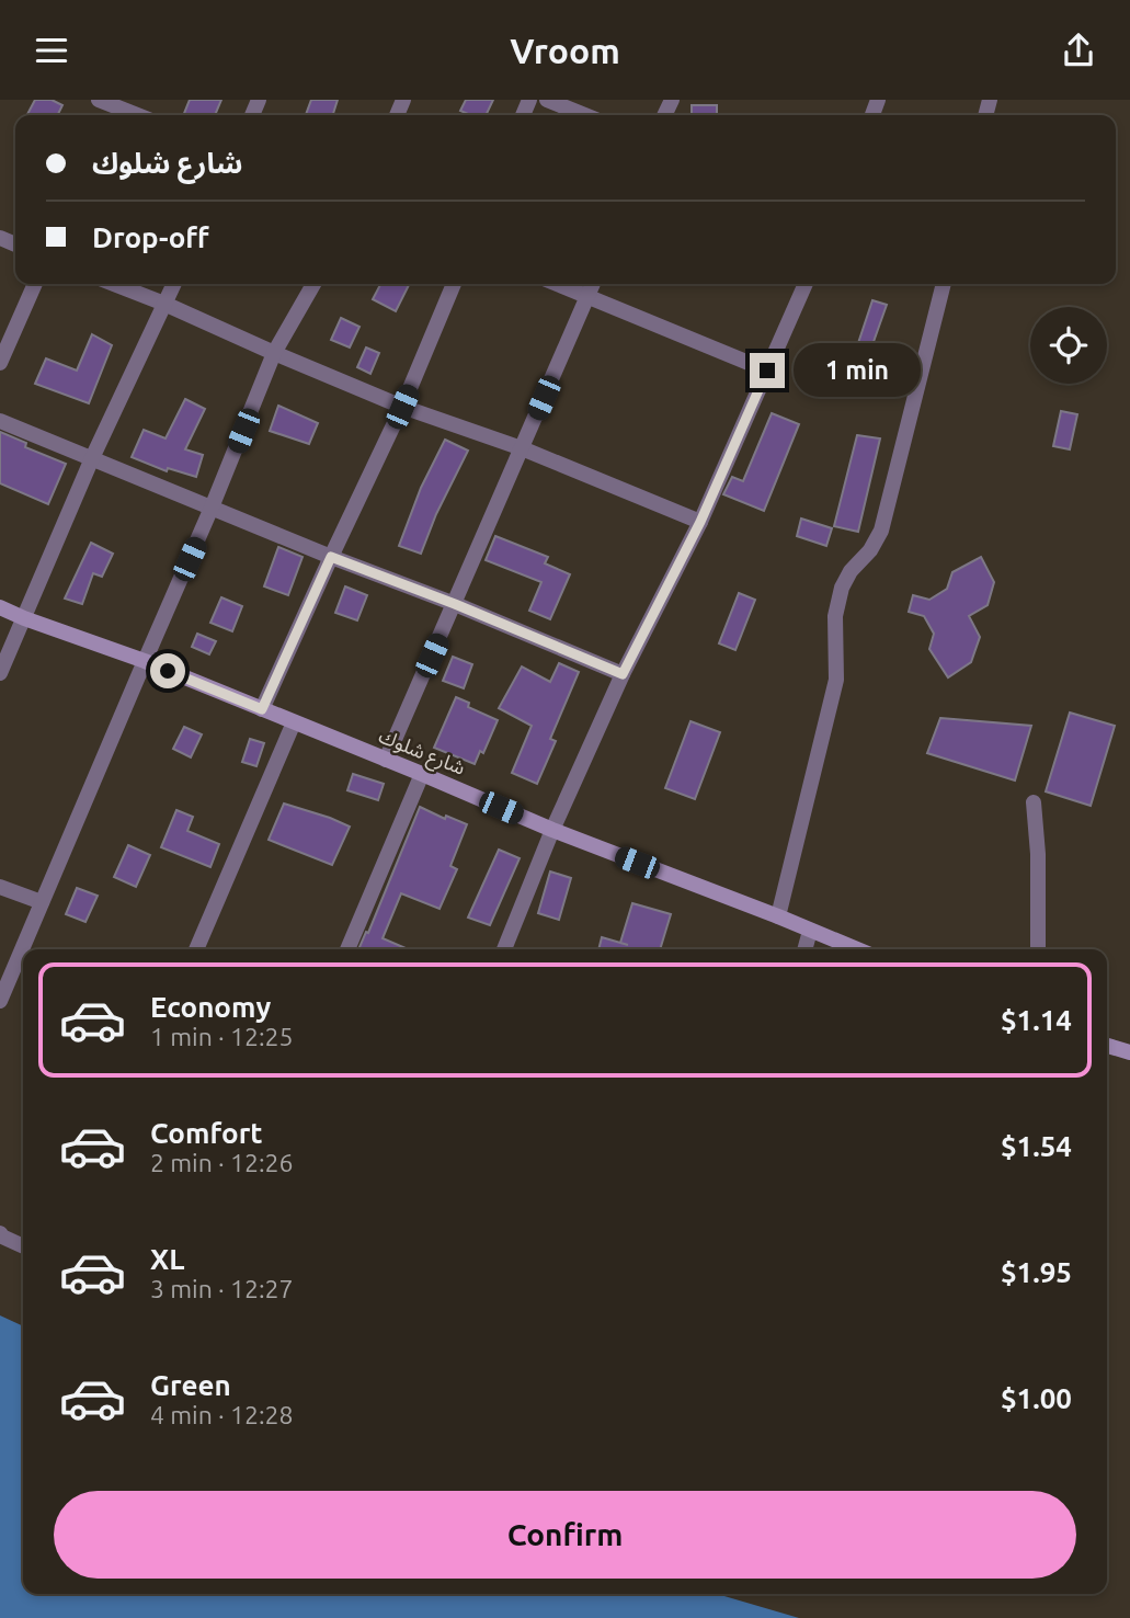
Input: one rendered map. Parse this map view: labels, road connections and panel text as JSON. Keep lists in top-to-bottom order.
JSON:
{
  "streets": {
    "street": ["شارع شلوك"]
  },
  "page": {
    "header": "Vroom",
    "banner": ["شارع شلوك", "Drop-off"],
    "bubble": "1 min",
    "list": [
      {
        "name": "Economy",
        "note": "1 min · 12:25",
        "value": "$1.14"
      },
      {
        "name": "Comfort",
        "note": "2 min · 12:26",
        "value": "$1.54"
      },
      {
        "name": "XL",
        "note": "3 min · 12:27",
        "value": "$1.95"
      },
      {
        "name": "Green",
        "note": "4 min · 12:28",
        "value": "$1.00"
      }
    ],
    "buttons": "Confirm"
  }
}
